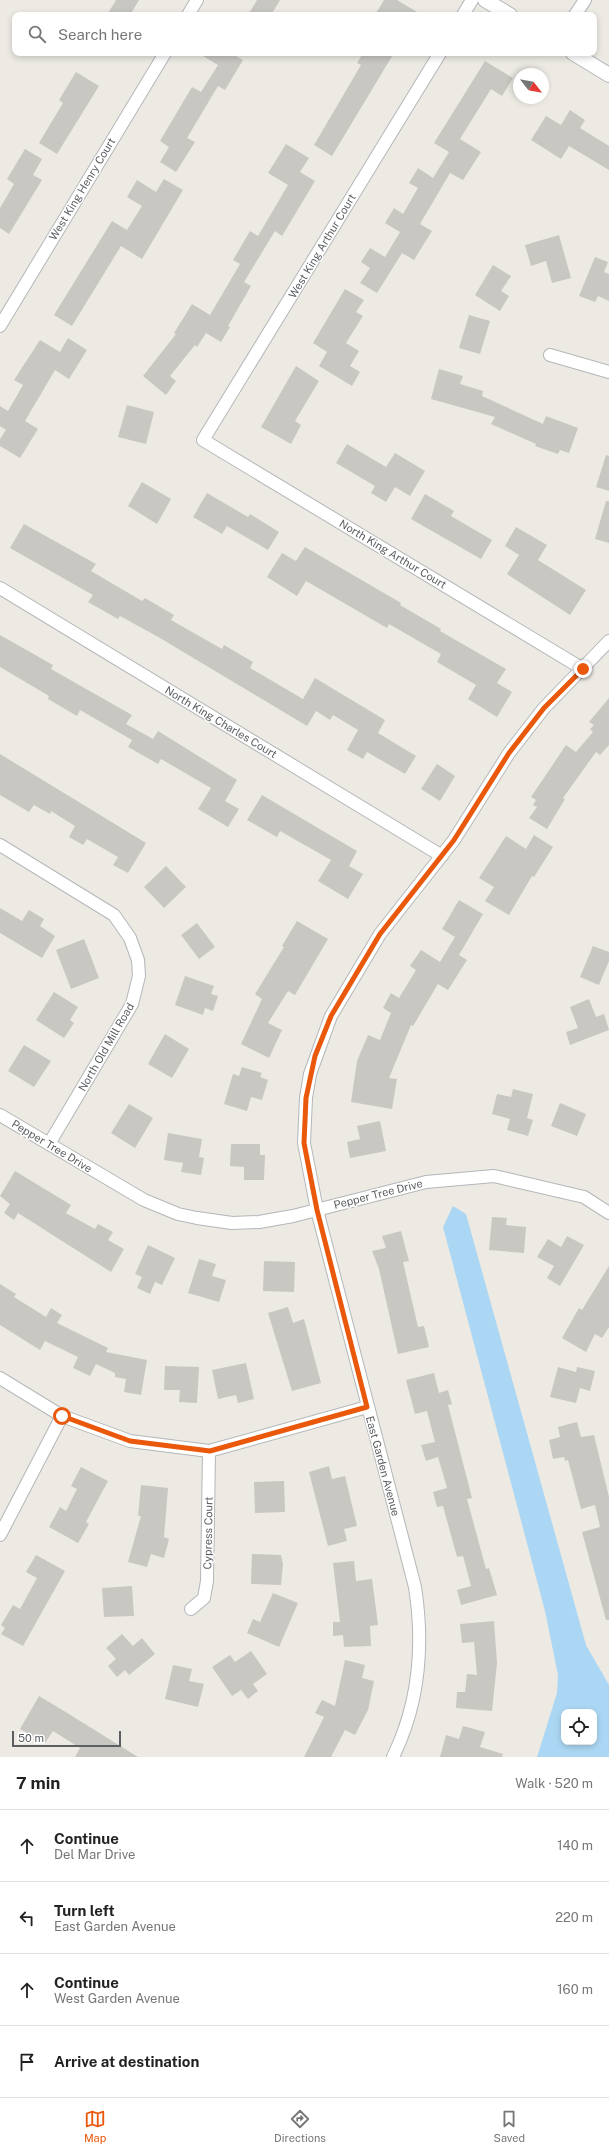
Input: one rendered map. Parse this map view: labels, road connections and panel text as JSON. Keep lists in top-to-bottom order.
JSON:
{
  "streets": {
    "street": [
      "West King Henry Court",
      "West King Arthur Court",
      "North King Arthur Court",
      "North King Charles Court",
      "North Old Mill Road",
      "Pepper Tree Drive",
      "East Garden Avenue",
      "Cypress Court"
    ]
  },
  "crossings": [
    ["West King Arthur Court", "North King Arthur Court"],
    ["North King Arthur Court", "East Garden Avenue"],
    ["North King Charles Court", "East Garden Avenue"],
    ["North Old Mill Road", "Pepper Tree Drive"],
    ["Pepper Tree Drive", "East Garden Avenue"]
  ],
  "scale_bar": "50 m",
  "north": "bottom right",
  "page": {
    "search": "Search here",
    "scale": "50 m",
    "heading": ["7 min", "Walk · 520 m"],
    "list": [
      ["Continue", "Del Mar Drive", "140 m"],
      ["Turn left", "East Garden Avenue", "220 m"],
      ["Continue", "West Garden Avenue", "160 m"],
      "Arrive at destination"
    ],
    "nav": ["Map", "Directions", "Saved"]
  }
}
